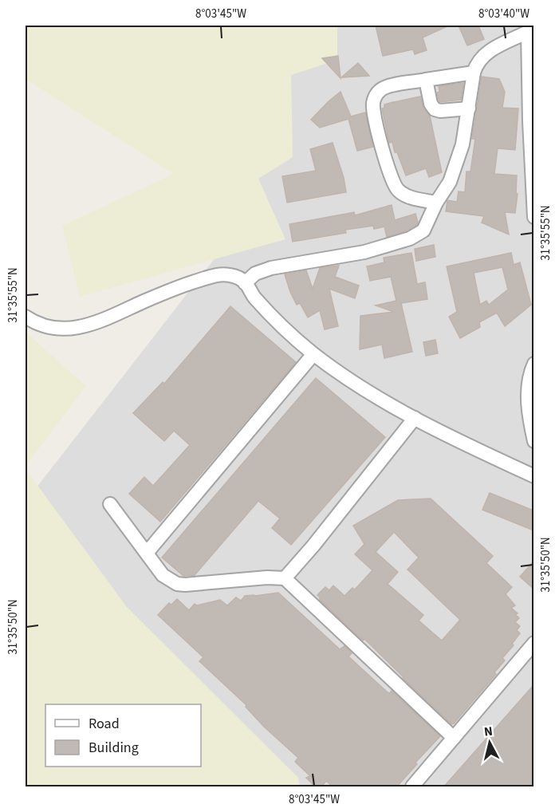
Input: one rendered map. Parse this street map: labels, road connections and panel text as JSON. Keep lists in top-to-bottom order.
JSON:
{
  "legend": ["Road", "Building"],
  "north": "top",
  "coordinates": [
    "8°03'45\"W",
    "8°03'40\"W",
    "31°35'55\"N",
    "31°35'50\"N"
  ]
}
